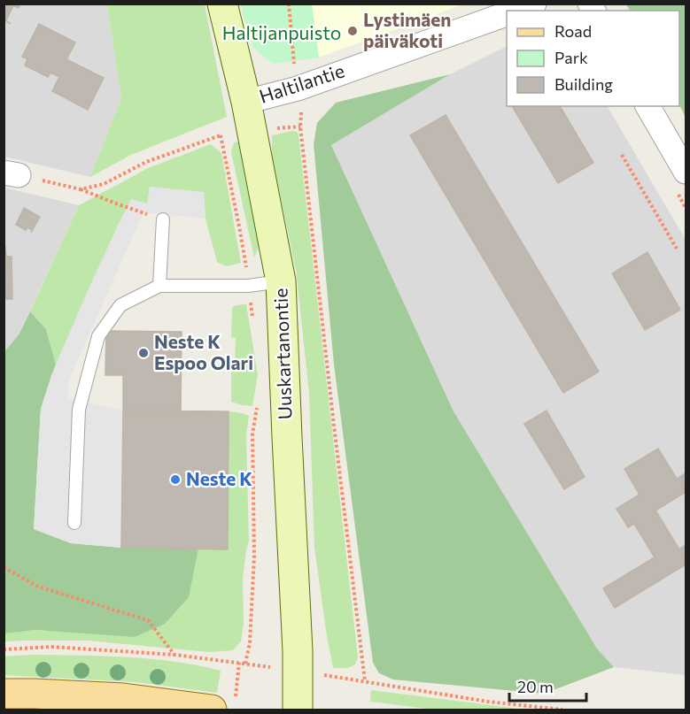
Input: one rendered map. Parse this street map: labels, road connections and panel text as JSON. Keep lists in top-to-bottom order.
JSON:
{
  "streets": {
    "main road": ["Uuskartanontie"],
    "street": ["Haltilantie"]
  },
  "crossings": [
    ["Haltilantie", "Uuskartanontie"]
  ],
  "parks": ["Haltijanpuisto"],
  "places": ["Lystimäen päiväkoti", "Neste K Espoo Olari", "Neste K"],
  "legend": ["Road", "Park", "Building"],
  "scale_bar": "20 m"
}
